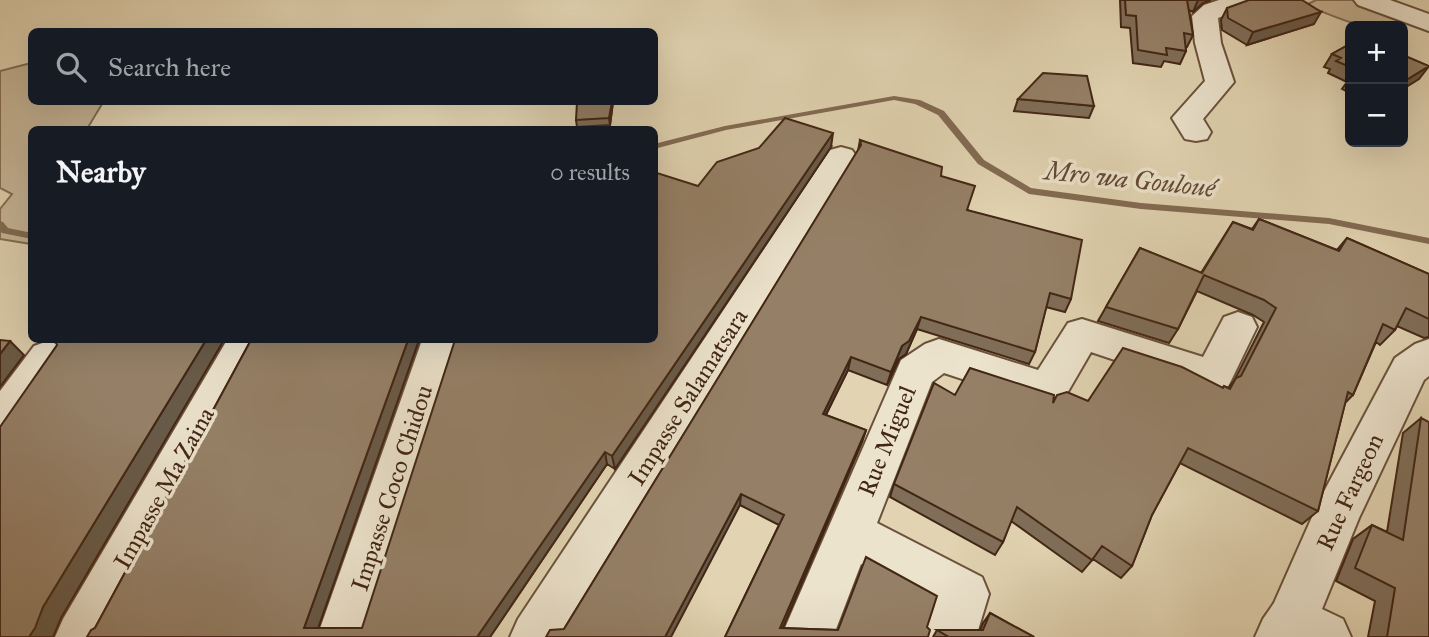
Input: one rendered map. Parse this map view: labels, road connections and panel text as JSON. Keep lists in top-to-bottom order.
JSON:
{
  "streets": {
    "street": [
      "Impasse Salamatsara",
      "Rue Miguel",
      "Impasse Ma Zaina",
      "Impasse Coco Chidou",
      "Rue Fargeon"
    ]
  },
  "water": ["Mro wa Gouloué"],
  "page": {
    "map_buttons": ["+", "−"],
    "search": "Search here",
    "heading": ["Nearby", "0 results"]
  }
}
